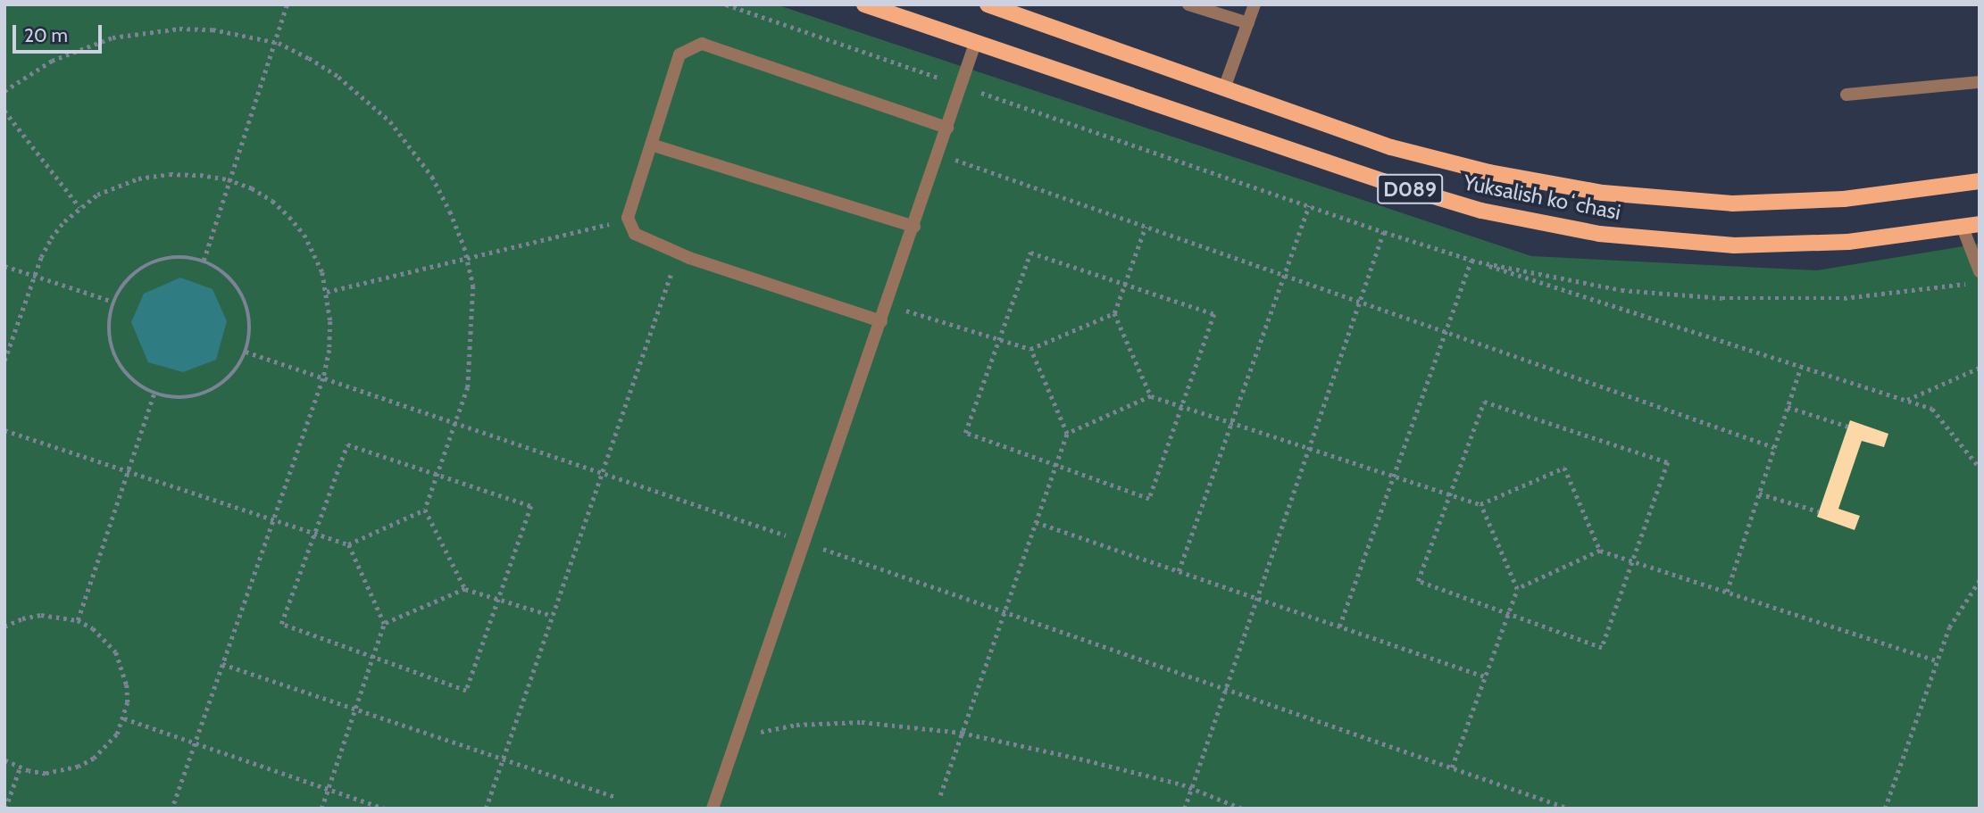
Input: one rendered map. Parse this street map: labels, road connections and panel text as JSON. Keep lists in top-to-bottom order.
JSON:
{
  "streets": {
    "main road": ["D089", "Yuksalish koʻchasi"]
  },
  "scale_bar": "20 m"
}
